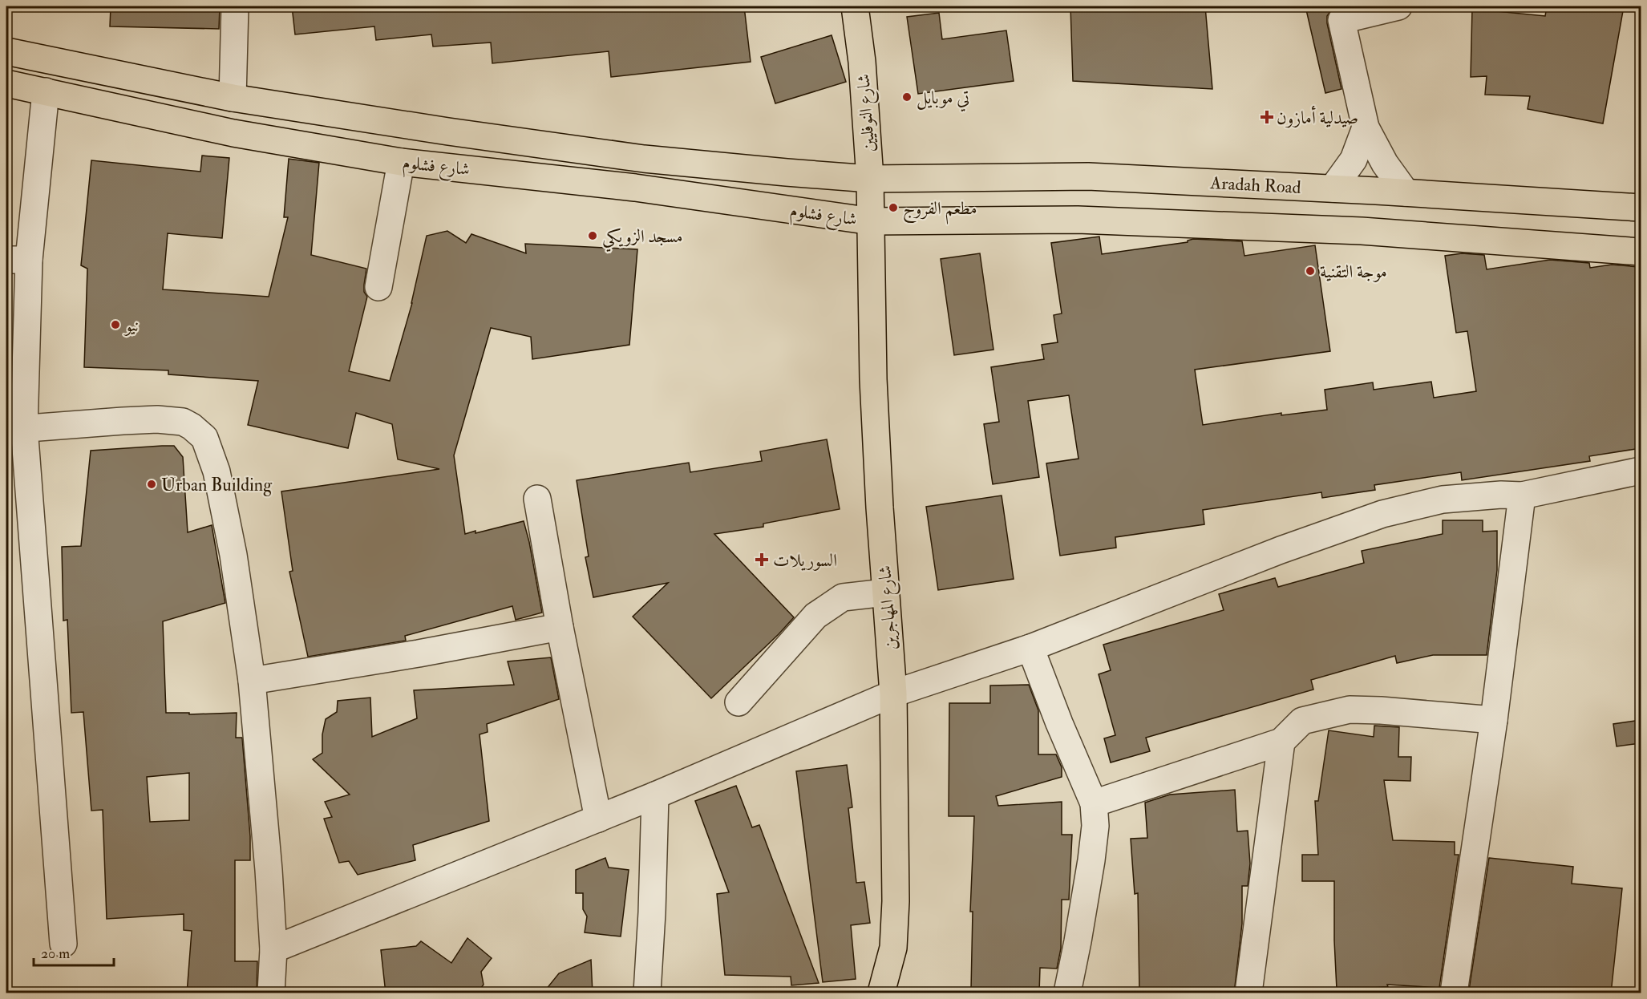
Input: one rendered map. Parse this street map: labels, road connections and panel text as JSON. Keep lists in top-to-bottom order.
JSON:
{
  "streets": {
    "main road": [
      "شارع النوفليين",
      "شارع فشلوم",
      "Aradah Road",
      "شارع المهاجرين"
    ]
  },
  "crossings": [
    ["شارع النوفليين", "شارع فشلوم"],
    ["شارع النوفليين", "Aradah Road"],
    ["شارع النوفليين", "شارع المهاجرين"],
    ["شارع فشلوم", "Aradah Road"],
    ["شارع فشلوم", "شارع المهاجرين"]
  ],
  "places": {
    "other": [
      "تي موبايل",
      "مطعم الفروج",
      "مسجد الزويكي",
      "موجة التقنية",
      "نيو",
      "Urban Building"
    ],
    "health": ["صيدلية أمازون", "السوريلات"]
  },
  "scale_bar": "20 m"
}
